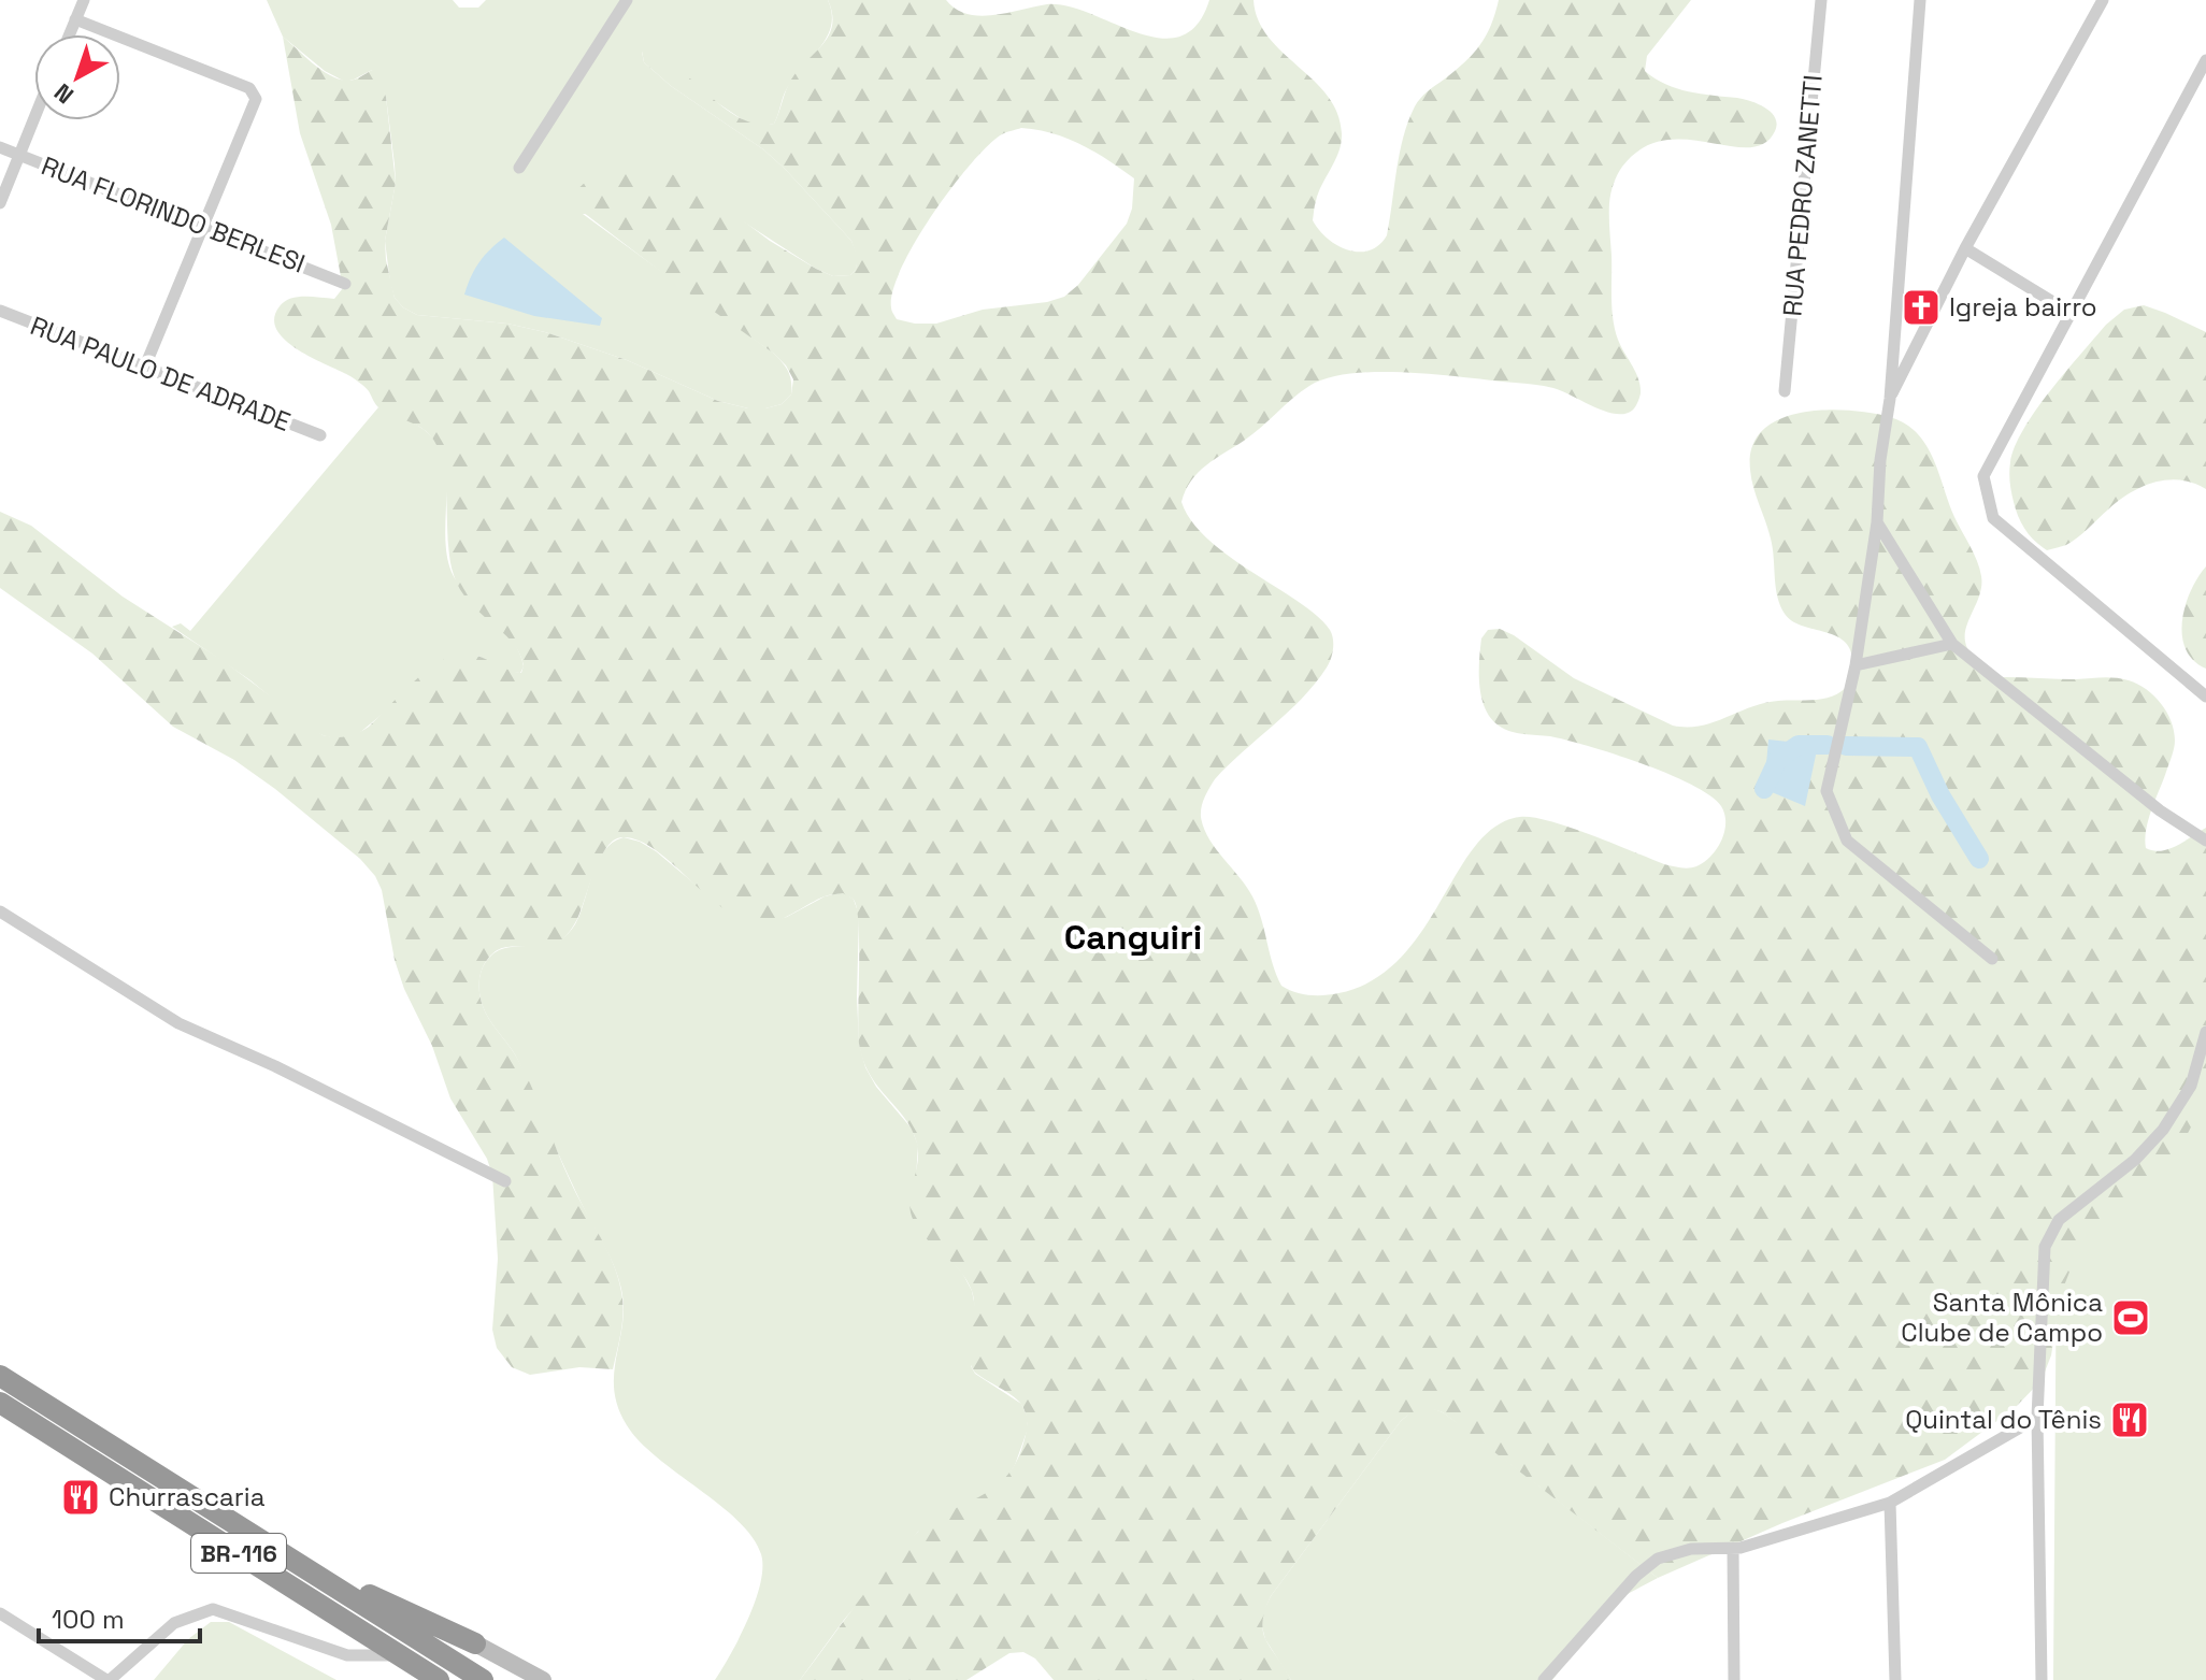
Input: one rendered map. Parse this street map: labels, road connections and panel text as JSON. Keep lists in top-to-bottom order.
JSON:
{
  "streets": {
    "highway": ["BR-116"],
    "street": ["RUA PEDRO ZANETTI", "RUA FLORINDO BERLESI", "RUA PAULO DE ADRADE"]
  },
  "districts": ["Canguiri"],
  "places": {
    "church": ["Igreja bairro"],
    "sports": ["Santa Mônica Clube de Campo"],
    "restaurant": ["Quintal do Tênis", "Churrascaria"]
  },
  "scale_bar": "100 m",
  "north": "bottom left"
}
